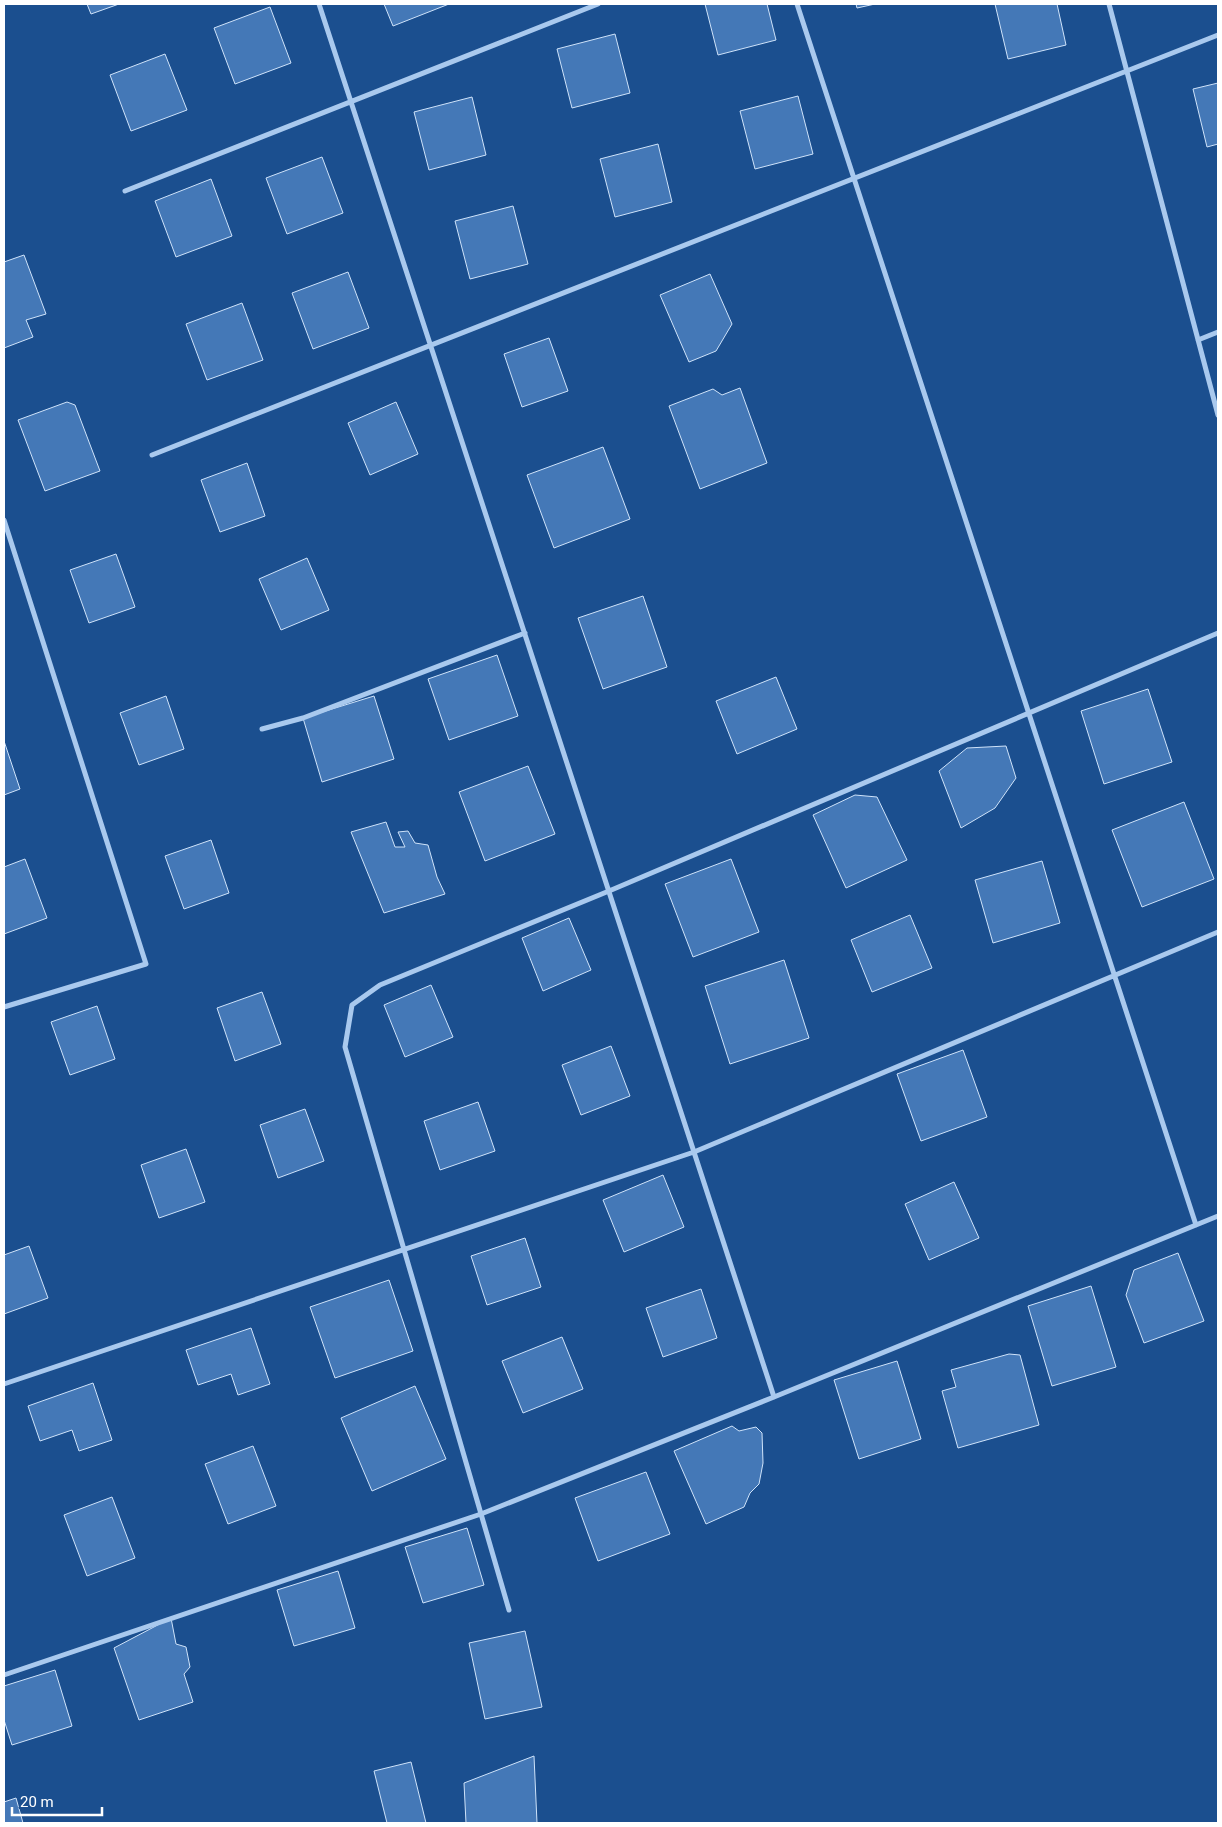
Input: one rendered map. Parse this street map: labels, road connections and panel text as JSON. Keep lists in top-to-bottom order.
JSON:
{
  "scale_bar": "20 m"
}
